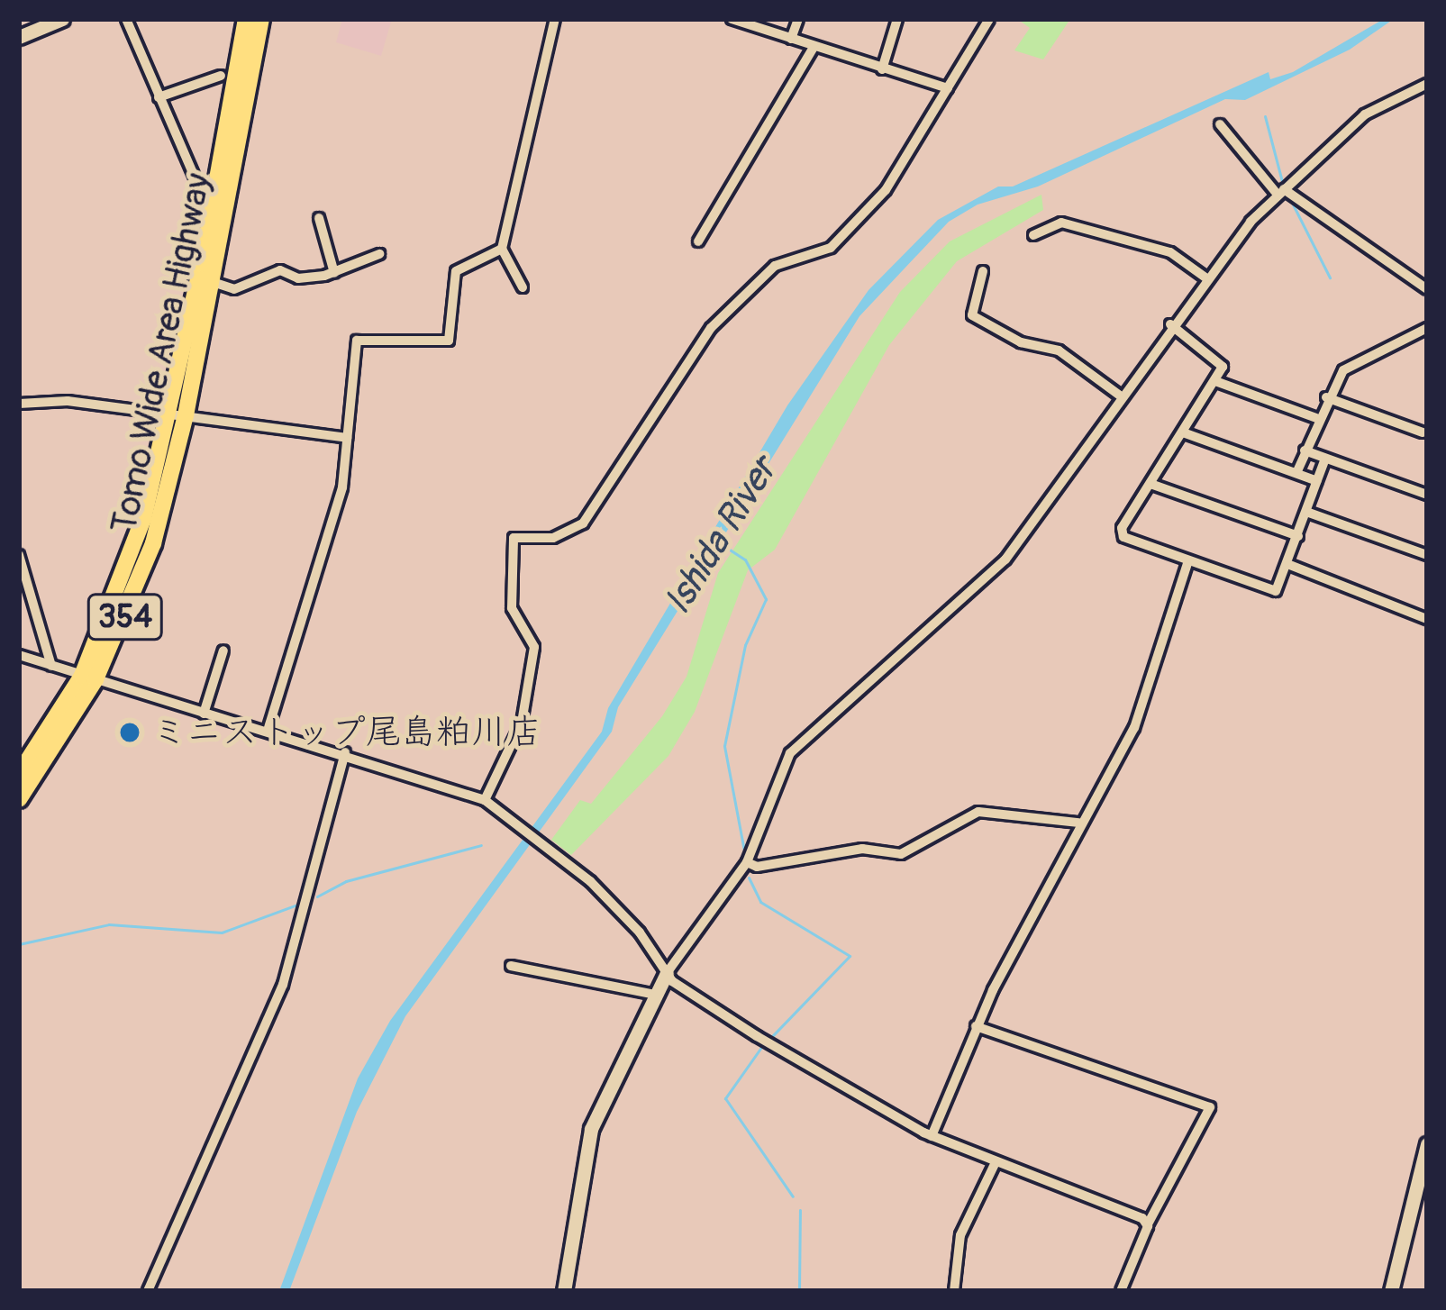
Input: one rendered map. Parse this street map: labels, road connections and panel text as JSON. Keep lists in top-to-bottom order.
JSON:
{
  "streets": {
    "highway": ["Tomo Wide Area Highway", "354"]
  },
  "water": ["Ishida River"],
  "places": ["ミニストップ尾島粕川店"]
}
